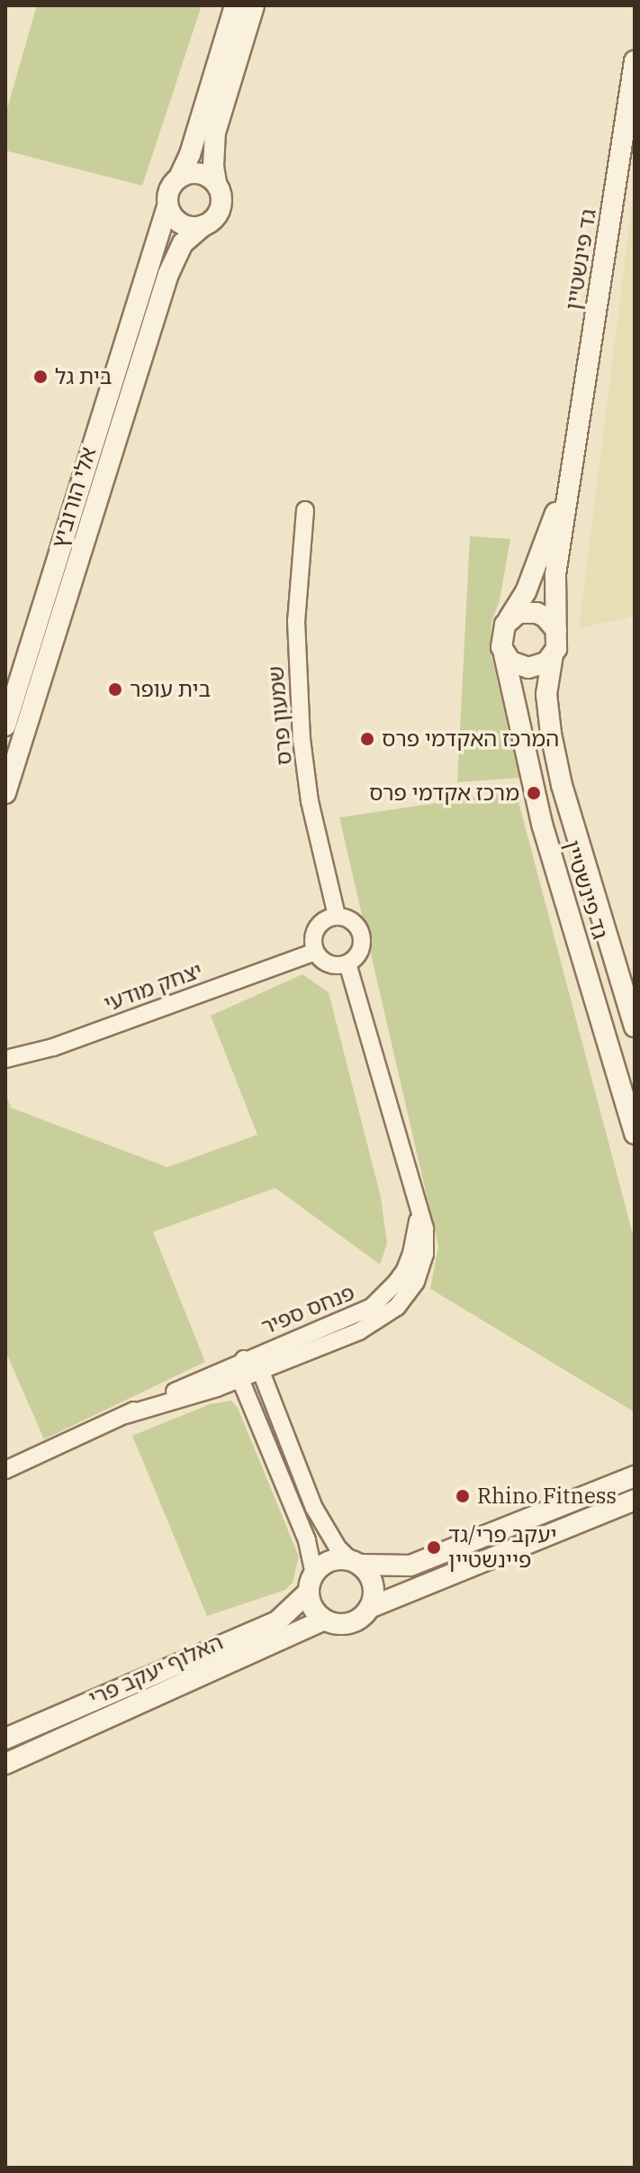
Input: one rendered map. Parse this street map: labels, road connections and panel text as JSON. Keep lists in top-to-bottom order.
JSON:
{
  "streets": {
    "street": [
      "גד פינשטיין",
      "אלי הורוביץ",
      "שמעון פרס",
      "יצחק מודעי",
      "פנחס ספיר",
      "האלוף יעקב פרי"
    ]
  },
  "crossings": [
    ["שמעון פרס", "יצחק מודעי"]
  ],
  "places": [
    "בית גל",
    "בית עופר",
    "המרכז האקדמי פרס",
    "מרכז אקדמי פרס",
    "Rhino Fitness",
    "יעקב פרי/גד פיינשטיין"
  ]
}
